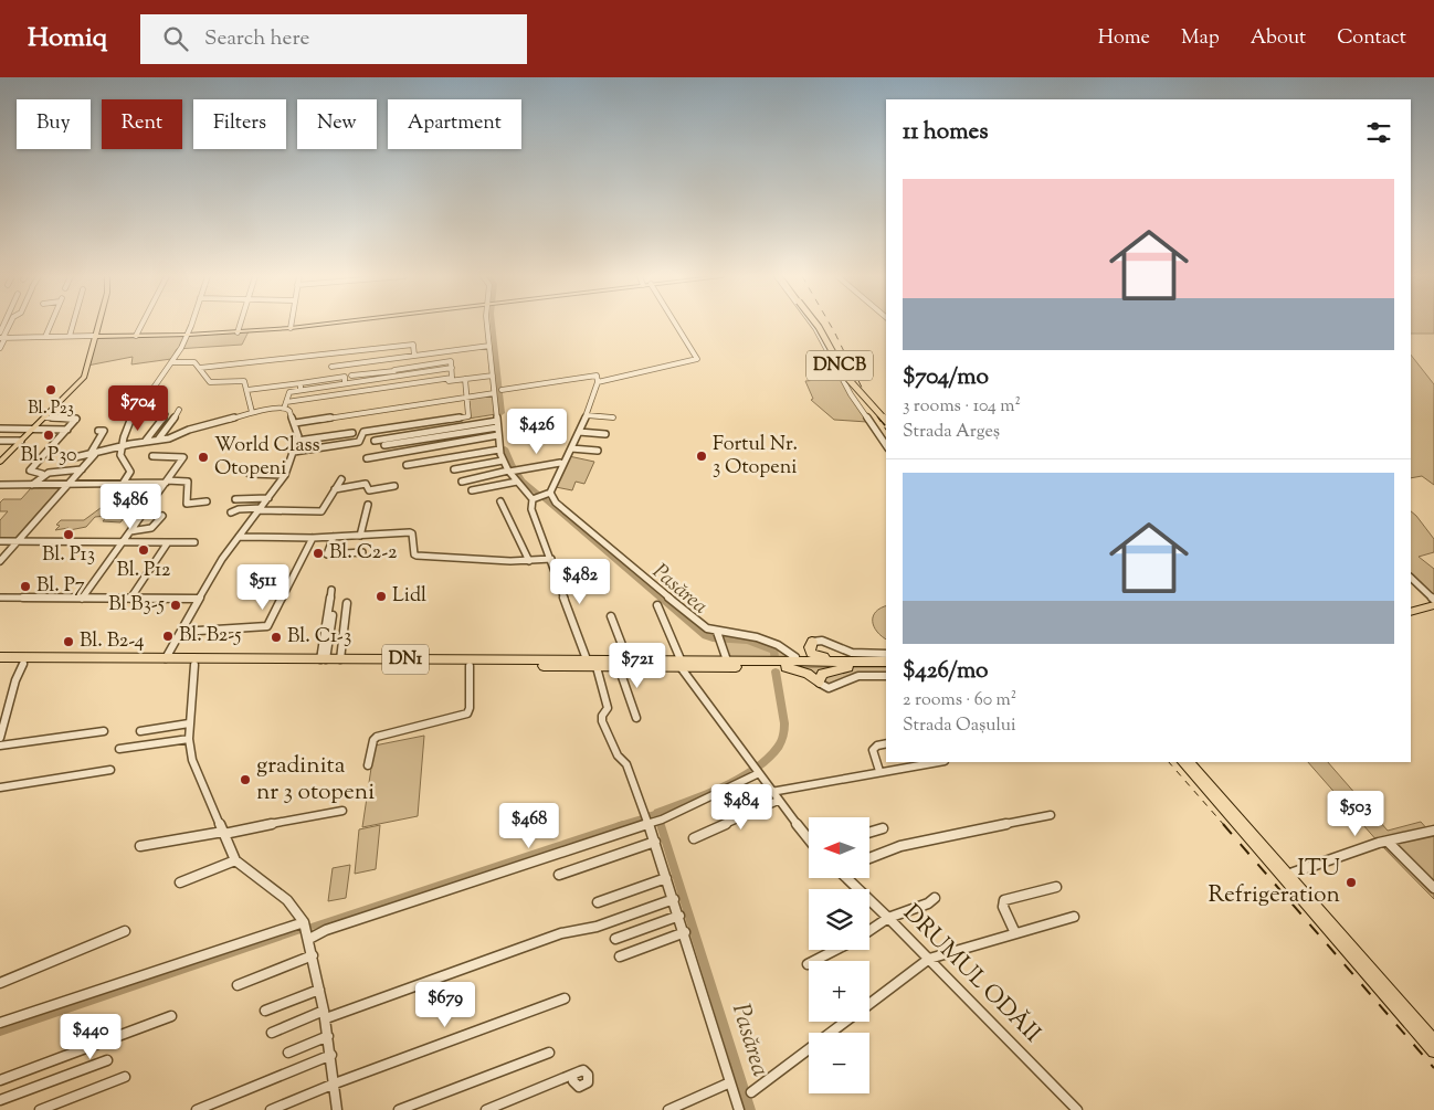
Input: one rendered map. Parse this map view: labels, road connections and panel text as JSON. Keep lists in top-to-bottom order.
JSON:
{
  "streets": {
    "highway": ["DN1"],
    "main road": ["DNCB"],
    "street": ["DRUMUL ODĂII"]
  },
  "water": ["Pasărea"],
  "places": [
    "Bl. P23",
    "Bl. P30",
    "Fortul Nr. 3 Otopeni",
    "World Class Otopeni",
    "Bl. P13",
    "Bl. P12",
    "Bl. C2-2",
    "Bl. P7",
    "Lidl",
    "Bl B3-5",
    "Bl. B2-5",
    "Bl. C1-3",
    "Bl. B2-4",
    "gradinita nr 3 otopeni",
    "ITU Refrigeration"
  ],
  "north": "left",
  "page": {
    "header": "Homiq",
    "search": "Search here",
    "nav": [
      "Home",
      "Map",
      "About",
      "Contact"
    ],
    "chip": [
      "Buy",
      "Rent",
      "Filters",
      "New",
      "Apartment"
    ],
    "heading": "11 homes",
    "list": [
      {
        "name": "$704/mo",
        "note": "3 rooms · 104 m² · Strada Argeș"
      },
      {
        "name": "$426/mo",
        "note": "2 rooms · 60 m² · Strada Oașului"
      }
    ],
    "price": [
      "$704",
      "$426",
      "$486",
      "$482",
      "$511",
      "$721",
      "$484",
      "$503",
      "$468",
      "$679",
      "$440"
    ],
    "map_buttons": ["+", "−"]
  }
}
